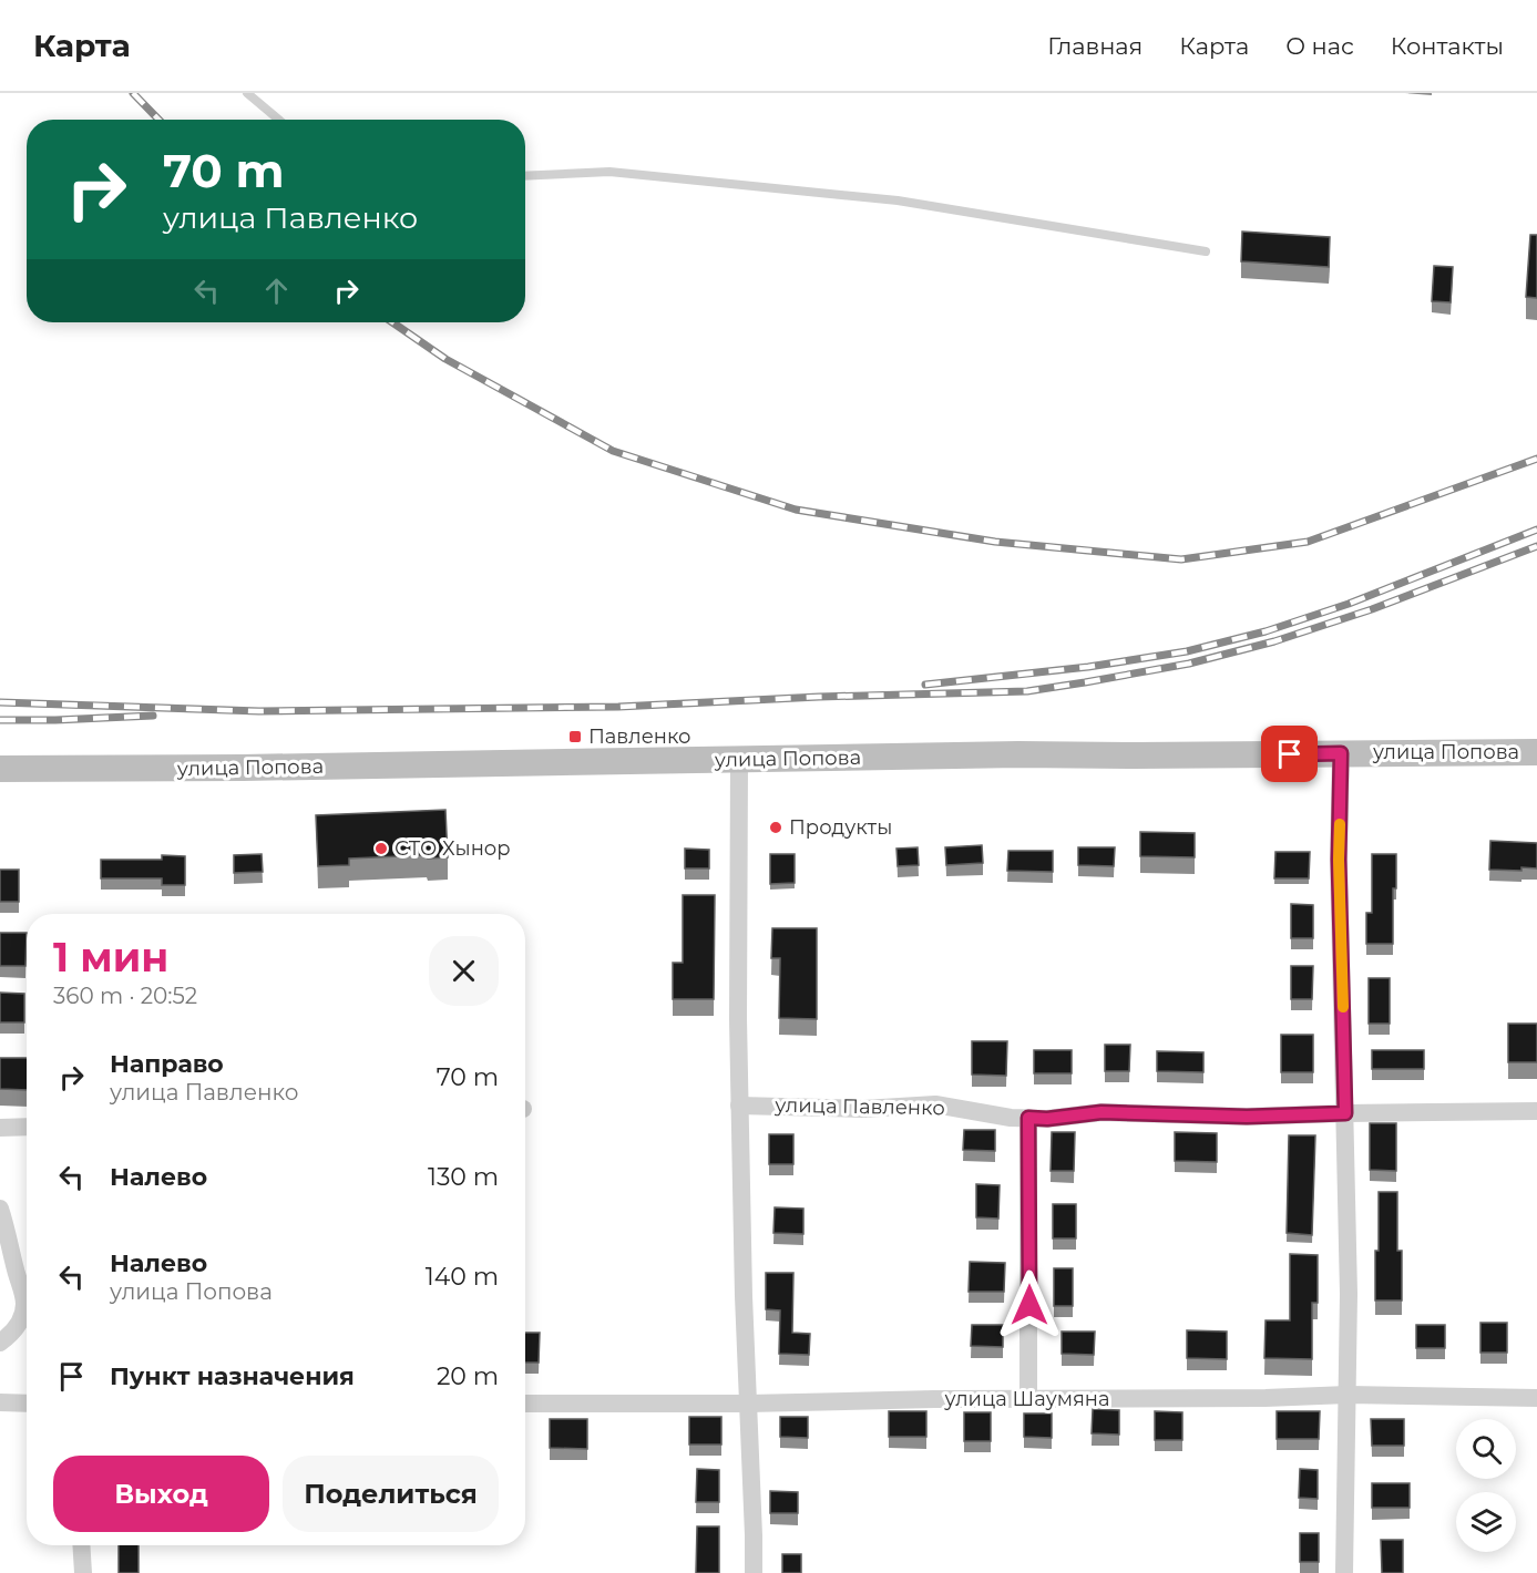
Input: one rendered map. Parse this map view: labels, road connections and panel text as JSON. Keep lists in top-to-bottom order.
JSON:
{
  "streets": {
    "main road": ["улица Попова"],
    "street": ["улица Павленко", "улица Шаумяна"]
  },
  "places": {
    "transit": ["Павленко"],
    "other": ["Продукты", "СТО Хынор"]
  },
  "page": {
    "header": "Карта",
    "nav": [
      "Главная",
      "Карта",
      "О нас",
      "Контакты"
    ],
    "turn": ["70 m", "улица Павленко"],
    "heading": ["1 мин", "360 m · 20:52"],
    "list": [
      {
        "name": "Направо",
        "note": "улица Павленко",
        "value": "70 m"
      },
      {
        "name": "Налево",
        "value": "130 m"
      },
      {
        "name": "Налево",
        "note": "улица Попова",
        "value": "140 m"
      },
      {
        "name": "Пункт назначения",
        "value": "20 m"
      }
    ],
    "buttons": ["Выход", "Поделиться"]
  }
}
